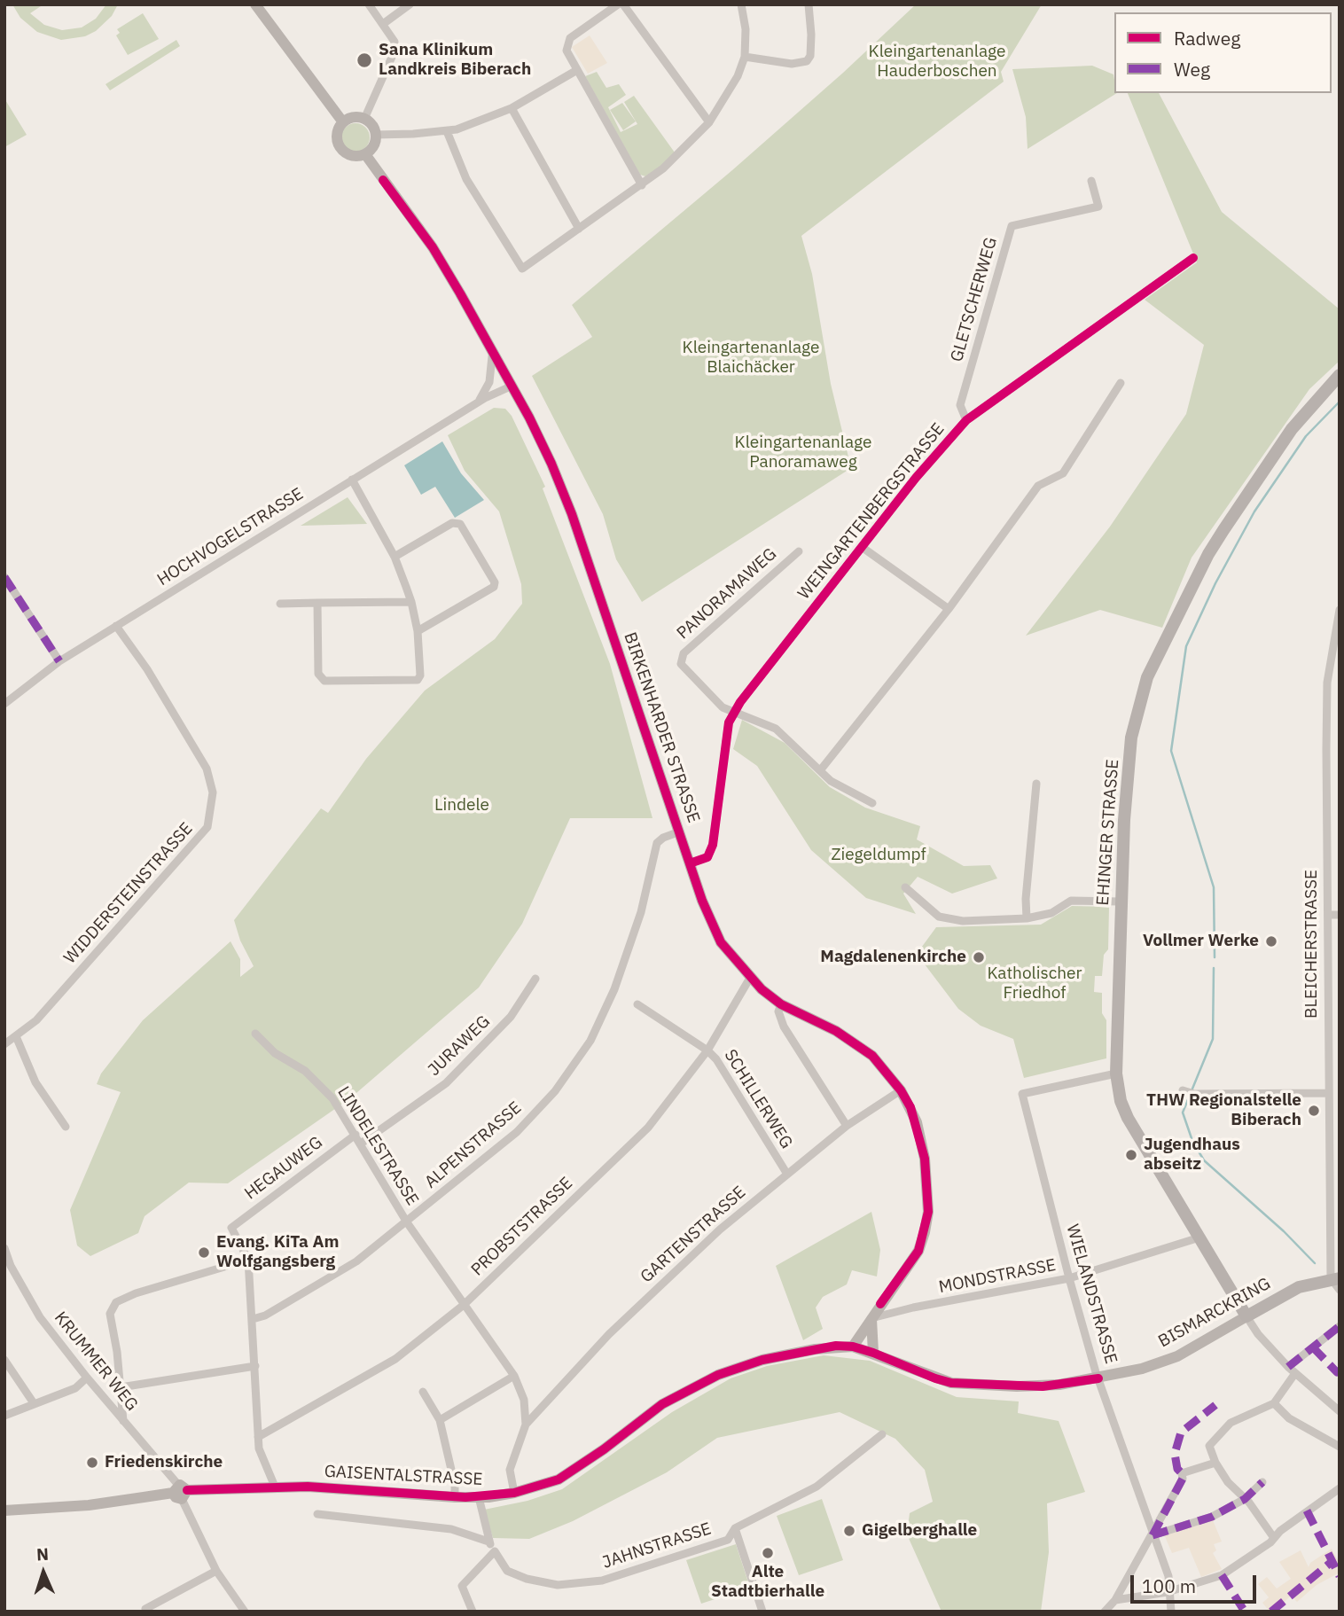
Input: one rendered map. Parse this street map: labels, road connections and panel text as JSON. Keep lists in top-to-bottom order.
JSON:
{
  "streets": {
    "main road": [
      "BIRKENHARDER STRASSE",
      "EHINGER STRASSE",
      "BISMARCKRING",
      "GAISENTALSTRASSE"
    ],
    "street": [
      "GLETSCHERWEG",
      "WEINGARTENBERGSTRASSE",
      "HOCHVOGELSTRASSE",
      "PANORAMAWEG",
      "WIDDERSTEINSTRASSE",
      "BLEICHERSTRASSE",
      "JURAWEG",
      "SCHILLERWEG",
      "ALPENSTRASSE",
      "LINDELESTRASSE",
      "HEGAUWEG",
      "PROBSTSTRASSE",
      "GARTENSTRASSE",
      "MONDSTRASSE",
      "WIELANDSTRASSE",
      "KRUMMER WEG",
      "JAHNSTRASSE"
    ]
  },
  "crossings": [
    ["GLETSCHERWEG", "WEINGARTENBERGSTRASSE"],
    ["WEINGARTENBERGSTRASSE", "PANORAMAWEG"],
    ["WEINGARTENBERGSTRASSE", "BIRKENHARDER STRASSE"],
    ["HOCHVOGELSTRASSE", "BIRKENHARDER STRASSE"],
    ["HOCHVOGELSTRASSE", "WIDDERSTEINSTRASSE"],
    ["BIRKENHARDER STRASSE", "ALPENSTRASSE"],
    ["BIRKENHARDER STRASSE", "PROBSTSTRASSE"],
    ["BIRKENHARDER STRASSE", "GARTENSTRASSE"],
    ["BIRKENHARDER STRASSE", "MONDSTRASSE"],
    ["BIRKENHARDER STRASSE", "BISMARCKRING"],
    ["BIRKENHARDER STRASSE", "GAISENTALSTRASSE"],
    ["EHINGER STRASSE", "MONDSTRASSE"],
    ["EHINGER STRASSE", "WIELANDSTRASSE"],
    ["EHINGER STRASSE", "BISMARCKRING"],
    ["BLEICHERSTRASSE", "BISMARCKRING"],
    ["JURAWEG", "LINDELESTRASSE"],
    ["SCHILLERWEG", "PROBSTSTRASSE"],
    ["SCHILLERWEG", "GARTENSTRASSE"],
    ["ALPENSTRASSE", "LINDELESTRASSE"],
    ["LINDELESTRASSE", "HEGAUWEG"],
    ["LINDELESTRASSE", "PROBSTSTRASSE"],
    ["LINDELESTRASSE", "GARTENSTRASSE"],
    ["LINDELESTRASSE", "GAISENTALSTRASSE"],
    ["MONDSTRASSE", "WIELANDSTRASSE"],
    ["WIELANDSTRASSE", "BISMARCKRING"],
    ["BISMARCKRING", "GAISENTALSTRASSE"],
    ["KRUMMER WEG", "GAISENTALSTRASSE"],
    ["GAISENTALSTRASSE", "JAHNSTRASSE"]
  ],
  "parks": [
    "Kleingartenanlage Hauderboschen",
    "Kleingartenanlage Blaichäcker",
    "Kleingartenanlage Panoramaweg",
    "Lindele",
    "Ziegeldumpf",
    "Katholischer Friedhof"
  ],
  "places": [
    "Sana Klinikum Landkreis Biberach",
    "Vollmer Werke",
    "Magdalenenkirche",
    "THW Regionalstelle Biberach",
    "Jugendhaus abseitz",
    "Evang. KiTa Am Wolfgangsberg",
    "Friedenskirche",
    "Gigelberghalle",
    "Alte Stadtbierhalle"
  ],
  "legend": ["Radweg", "Weg"],
  "scale_bar": "100 m",
  "north": "top"
}
